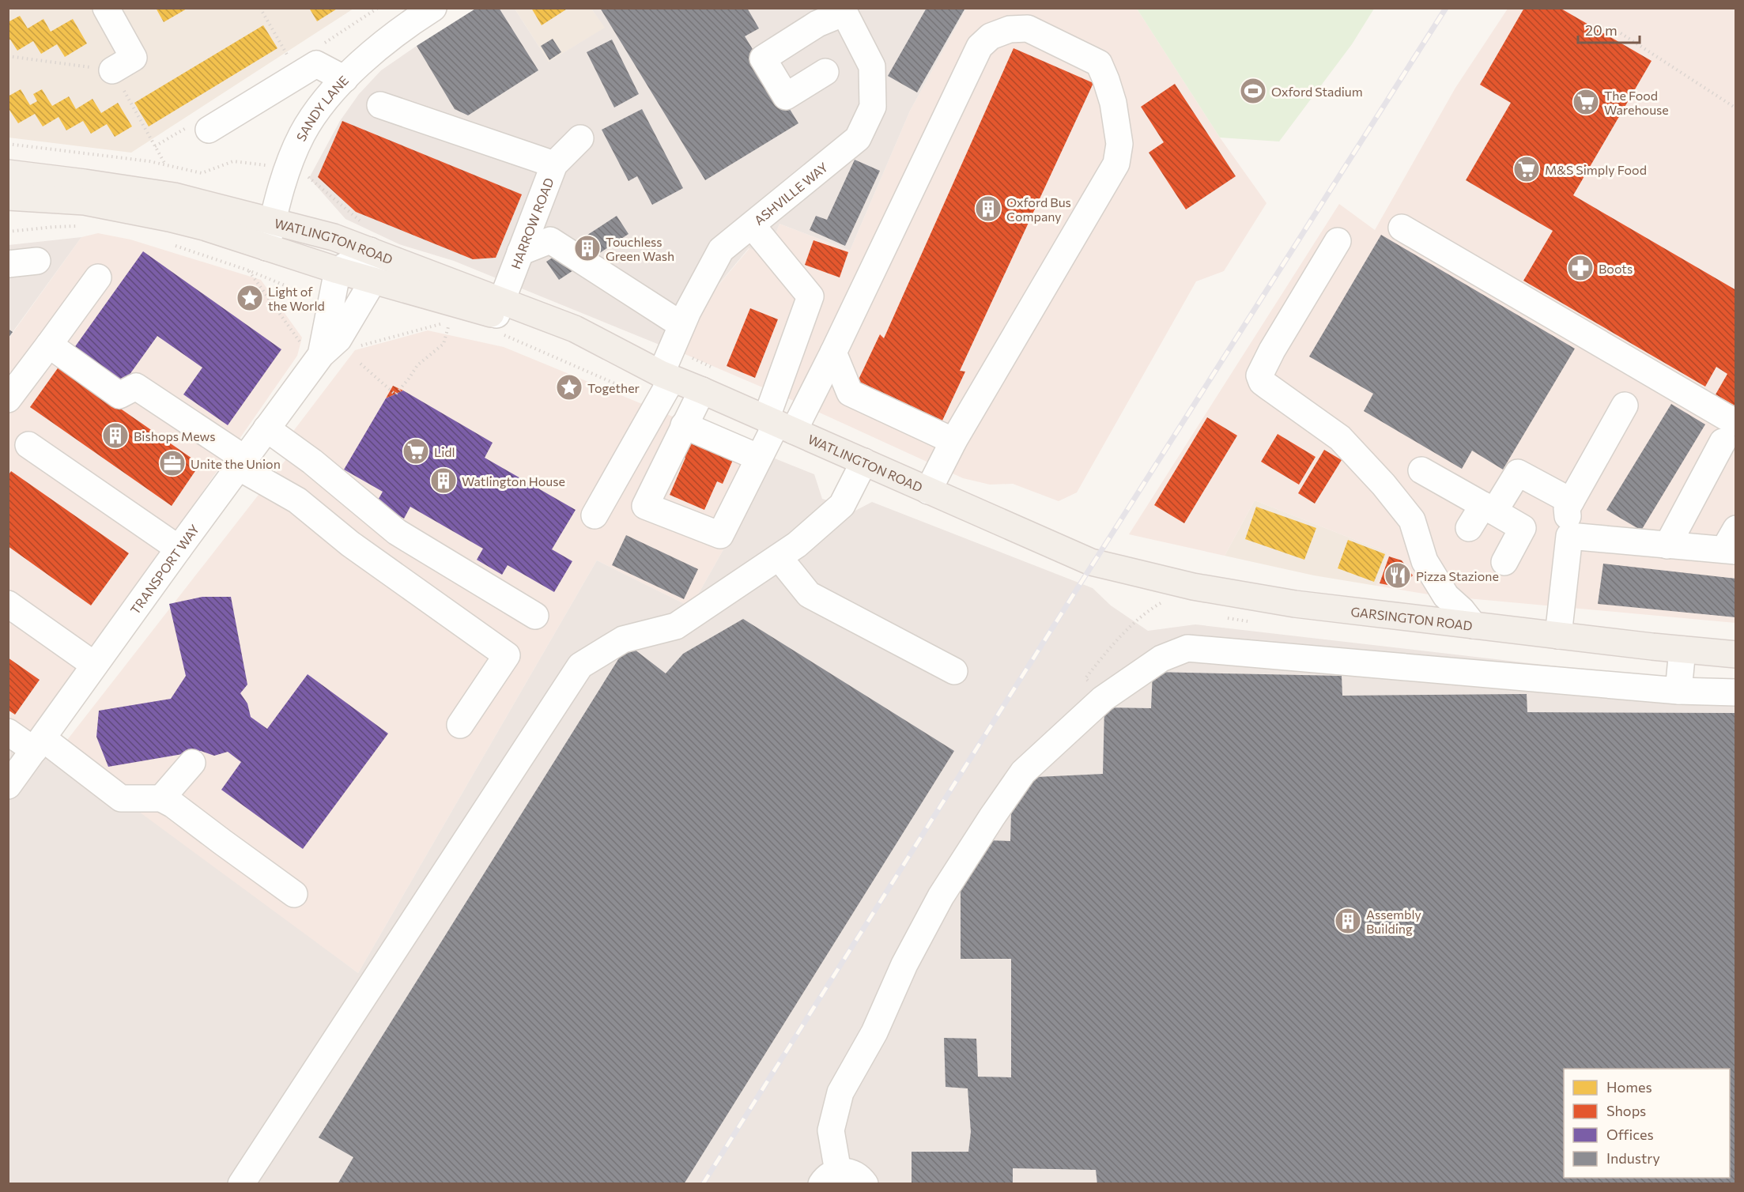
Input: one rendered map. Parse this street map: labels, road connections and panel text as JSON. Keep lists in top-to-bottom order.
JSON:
{
  "streets": {
    "main road": ["WATLINGTON ROAD", "GARSINGTON ROAD"],
    "street": [
      "SANDY LANE",
      "ASHVILLE WAY",
      "HARROW ROAD",
      "TRANSPORT WAY"
    ]
  },
  "crossings": [
    ["SANDY LANE", "WATLINGTON ROAD"],
    ["ASHVILLE WAY", "WATLINGTON ROAD"],
    ["HARROW ROAD", "WATLINGTON ROAD"],
    ["WATLINGTON ROAD", "TRANSPORT WAY"],
    ["WATLINGTON ROAD", "GARSINGTON ROAD"]
  ],
  "places": {
    "sports": ["Oxford Stadium"],
    "supermarket": ["The Food Warehouse", "M&S Simply Food", "Lidl"],
    "building": [
      "Oxford Bus Company",
      "Touchless Green Wash",
      "Bishops Mews",
      "Watlington House",
      "Assembly Building"
    ],
    "pharmacy": ["Boots"],
    "place": ["Light of the World", "Together"],
    "office": ["Unite the Union"],
    "restaurant": ["Pizza Stazione"]
  },
  "legend": [
    "Homes",
    "Shops",
    "Offices",
    "Industry"
  ],
  "scale_bar": "20 m"
}
